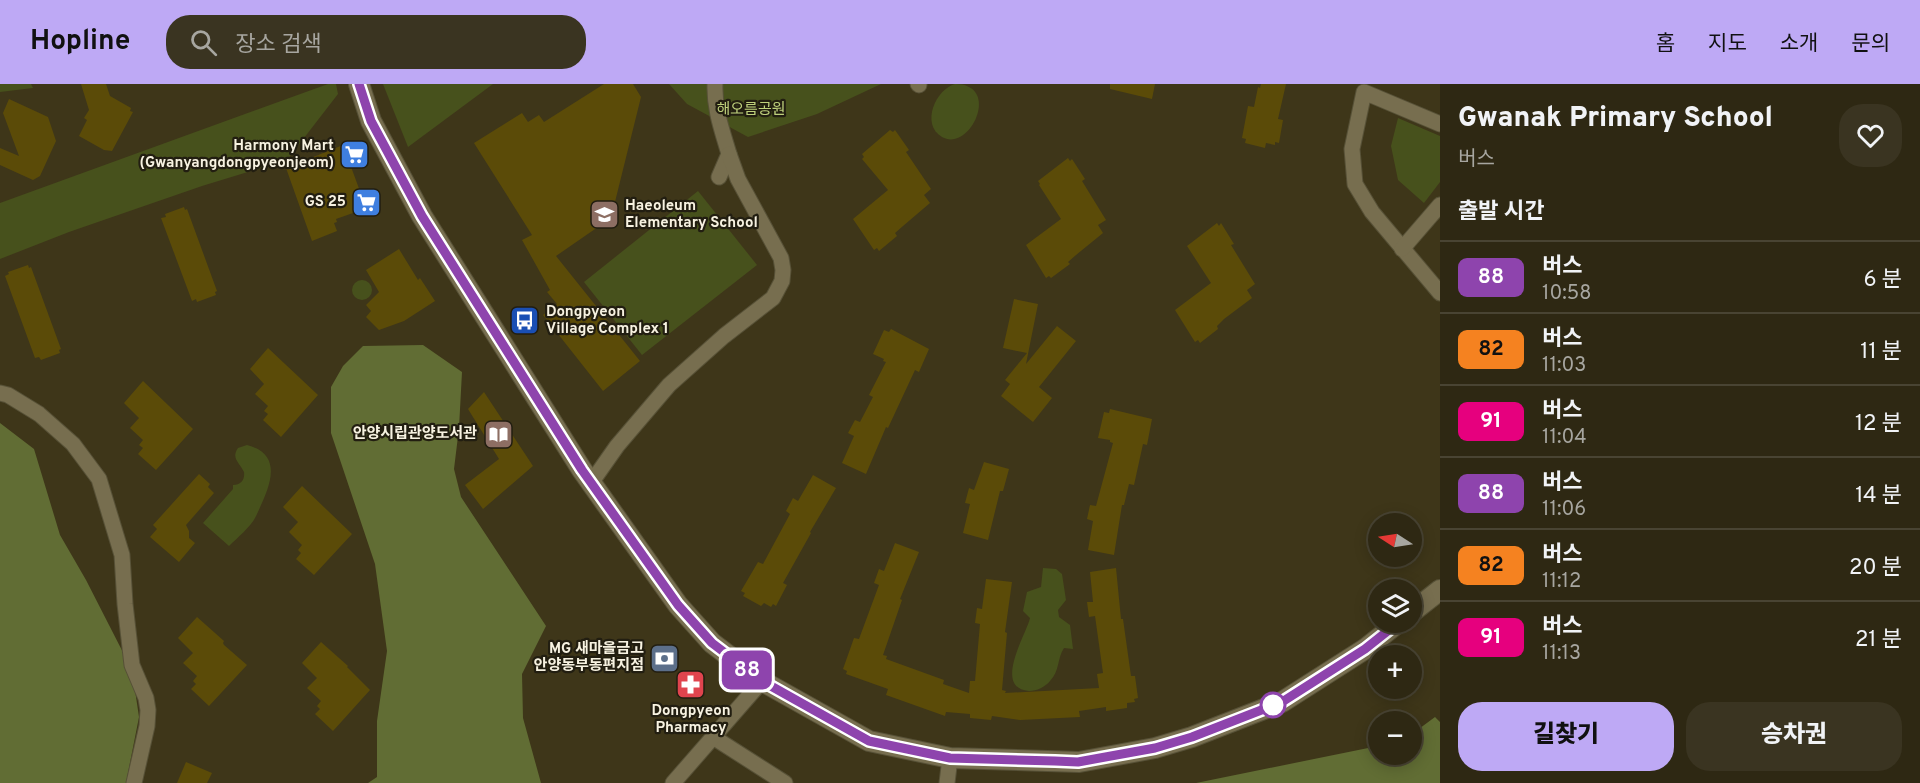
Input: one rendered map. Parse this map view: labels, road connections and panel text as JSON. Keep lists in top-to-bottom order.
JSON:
{
  "parks": ["해오름공원"],
  "places": {
    "supermarket": ["Harmony Mart (Gwanyangdongpyeonjeom)", "GS 25"],
    "school or university": ["Haeoleum Elementary School"],
    "bus stop": ["Dongpyeon Village Complex 1"],
    "library": ["안양시립관양도서관"],
    "bank": ["MG 새마을금고 안양동부동편지점"],
    "pharmacy": ["Dongpyeon Pharmacy"]
  },
  "lines": ["bus line 88"],
  "north": "left",
  "page": {
    "header": "Hopline",
    "search": "장소 검색",
    "nav": [
      "홈",
      "지도",
      "소개",
      "문의"
    ],
    "on_map": "88",
    "heading": [
      ["Gwanak Primary School", "버스"],
      "출발 시간"
    ],
    "list": [
      {
        "mark": "88",
        "name": "버스",
        "note": "10:58",
        "value": "6 분"
      },
      {
        "mark": "82",
        "name": "버스",
        "note": "11:03",
        "value": "11 분"
      },
      {
        "mark": "91",
        "name": "버스",
        "note": "11:04",
        "value": "12 분"
      },
      {
        "mark": "88",
        "name": "버스",
        "note": "11:06",
        "value": "14 분"
      },
      {
        "mark": "82",
        "name": "버스",
        "note": "11:12",
        "value": "20 분"
      },
      {
        "mark": "91",
        "name": "버스",
        "note": "11:13",
        "value": "21 분"
      }
    ],
    "map_buttons": ["+", "−"],
    "buttons": ["길찾기", "승차권"]
  }
}
